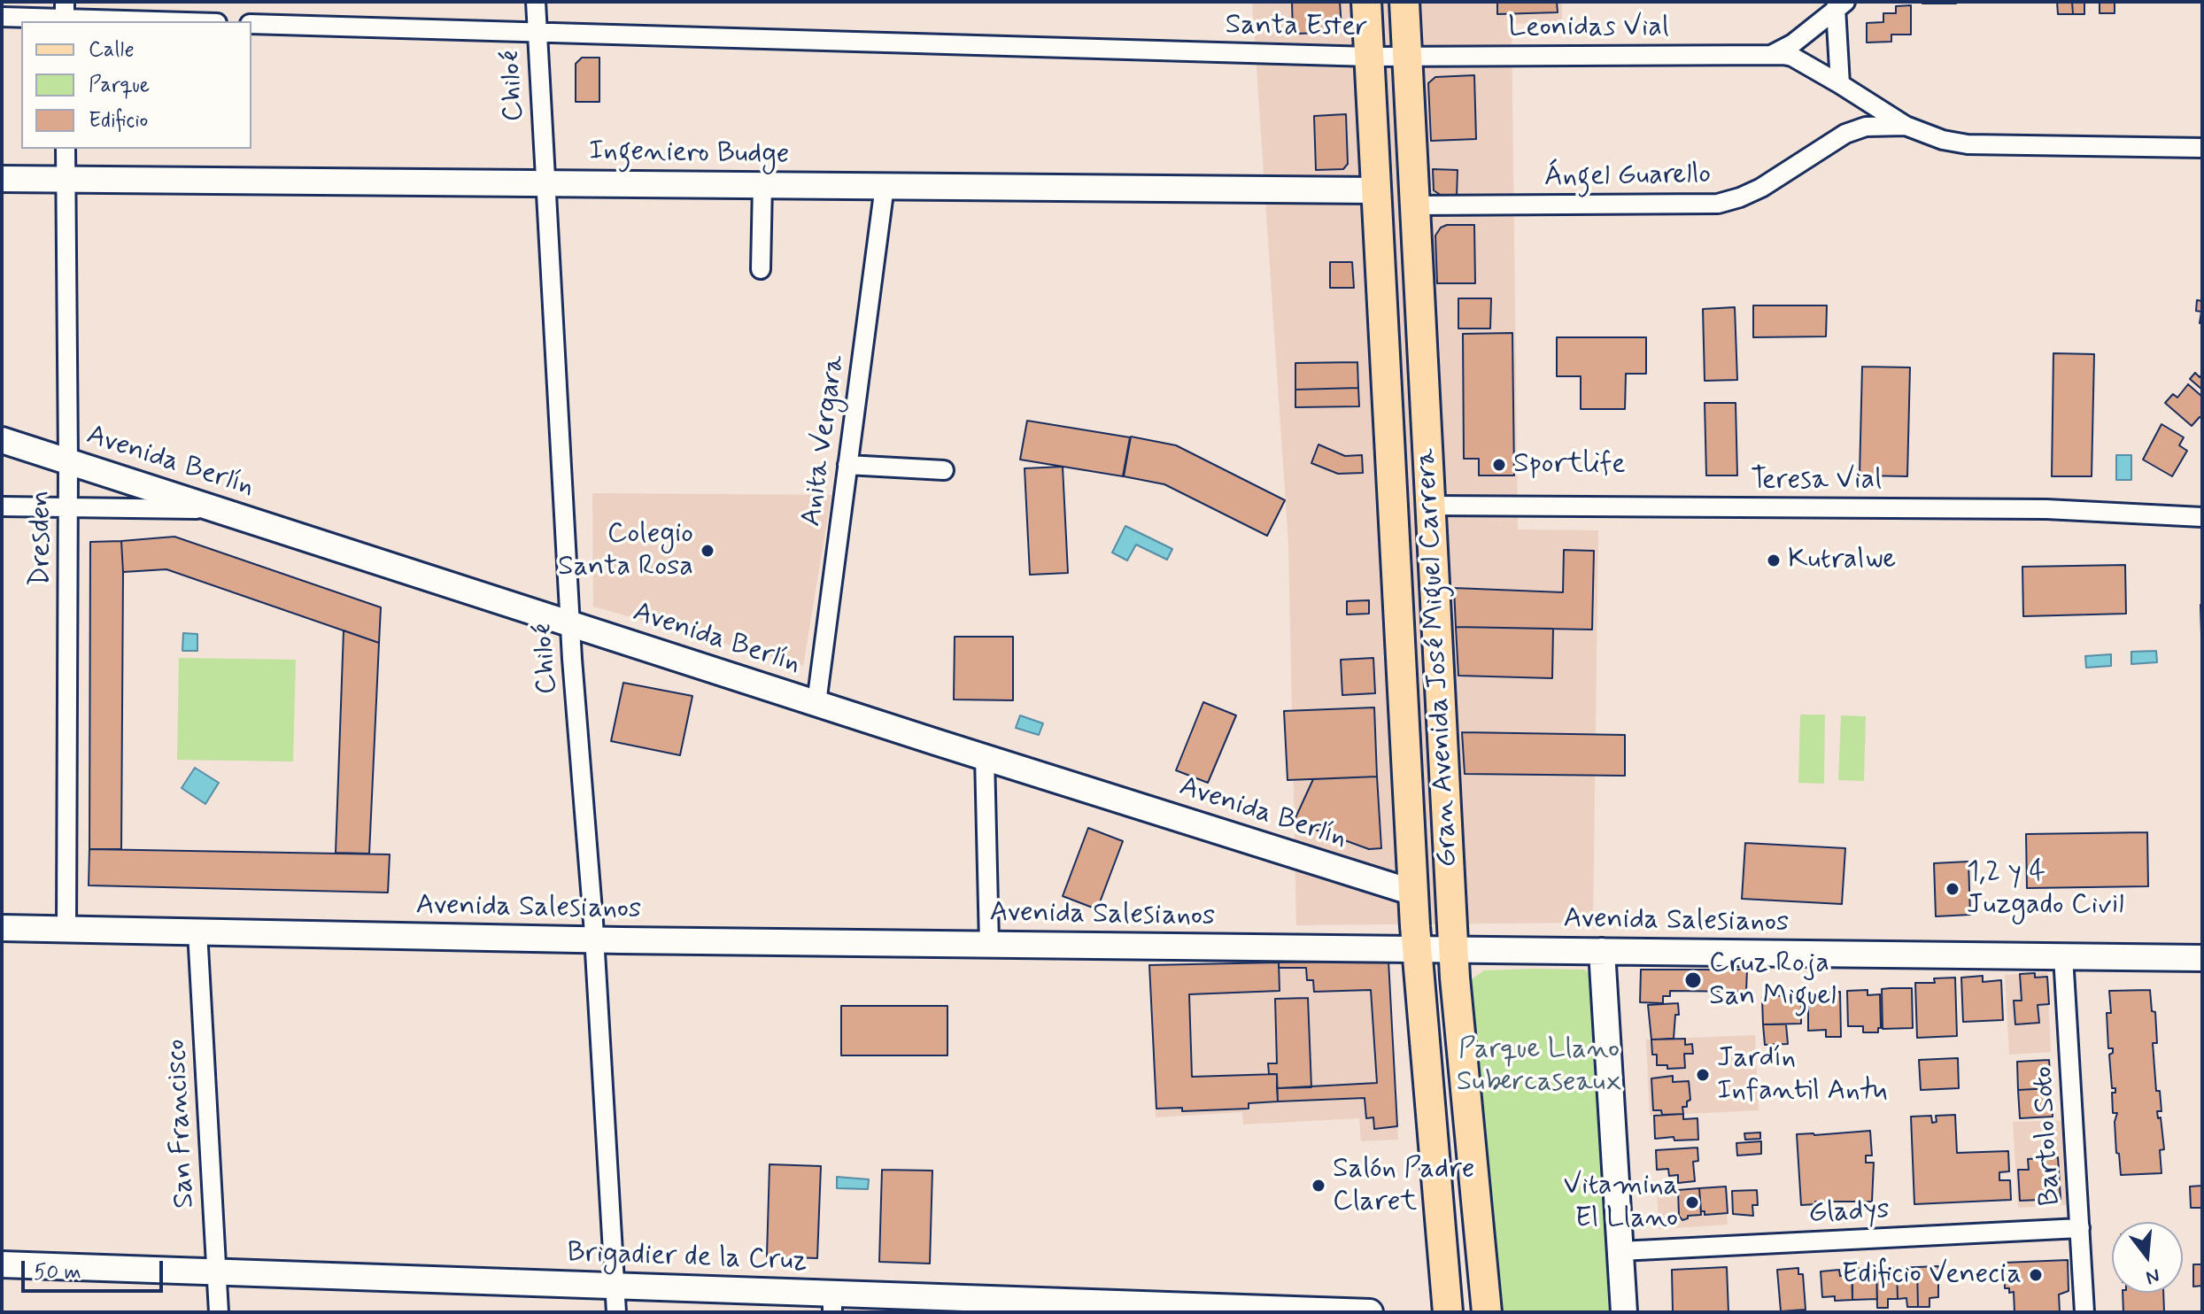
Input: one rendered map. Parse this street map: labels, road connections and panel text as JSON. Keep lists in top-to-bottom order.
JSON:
{
  "streets": {
    "main road": [
      "Ingeniero Budge",
      "Avenida Berlín",
      "Gran Avenida José Miguel Carrera",
      "Avenida Salesianos",
      "Brigadier de la Cruz"
    ],
    "street": [
      "Santa Ester",
      "Leonidas Vial",
      "Chiloé",
      "Ángel Guarello",
      "Anita Vergara",
      "Teresa Vial",
      "Dresden",
      "San Francisco",
      "Bartolo Soto",
      "Gladys"
    ]
  },
  "crossings": [
    ["Santa Ester", "Leonidas Vial"],
    ["Santa Ester", "Chiloé"],
    ["Santa Ester", "Gran Avenida José Miguel Carrera"],
    ["Leonidas Vial", "Ángel Guarello"],
    ["Leonidas Vial", "Gran Avenida José Miguel Carrera"],
    ["Chiloé", "Ingeniero Budge"],
    ["Chiloé", "Avenida Berlín"],
    ["Chiloé", "Avenida Salesianos"],
    ["Chiloé", "Brigadier de la Cruz"],
    ["Ingeniero Budge", "Anita Vergara"],
    ["Ingeniero Budge", "Dresden"],
    ["Ingeniero Budge", "Gran Avenida José Miguel Carrera"],
    ["Ángel Guarello", "Gran Avenida José Miguel Carrera"],
    ["Anita Vergara", "Avenida Berlín"],
    ["Avenida Berlín", "Dresden"],
    ["Avenida Berlín", "Gran Avenida José Miguel Carrera"],
    ["Teresa Vial", "Gran Avenida José Miguel Carrera"],
    ["Dresden", "Avenida Salesianos"],
    ["Gran Avenida José Miguel Carrera", "Avenida Salesianos"],
    ["Avenida Salesianos", "San Francisco"],
    ["Avenida Salesianos", "Bartolo Soto"],
    ["San Francisco", "Brigadier de la Cruz"],
    ["Bartolo Soto", "Gladys"]
  ],
  "parks": ["Parque Llano Subercaseaux"],
  "places": [
    "Sportlife",
    "Colegio Santa Rosa",
    "Kutralwe",
    "1,2 y 4 Juzgado Civil",
    "Cruz Roja San Miguel",
    "Jardín Infantil Antu",
    "Salón Padre Claret",
    "Vitamina El Llano",
    "Edificio Venecia"
  ],
  "legend": ["Calle", "Parque", "Edificio"],
  "scale_bar": "50 m",
  "north": "bottom"
}
